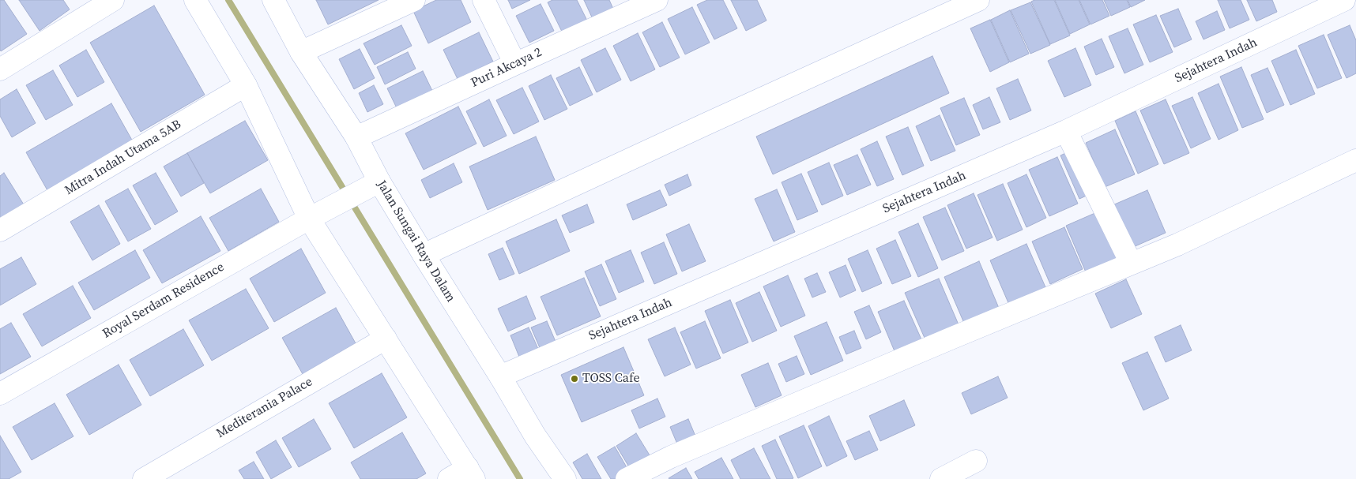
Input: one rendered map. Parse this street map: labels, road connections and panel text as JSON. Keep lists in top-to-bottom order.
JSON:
{
  "streets": {
    "street": [
      "Sejahtera Indah",
      "Puri Akcaya 2",
      "Mitra Indah Utama 5AB",
      "Jalan Sungai Raya Dalam",
      "Royal Serdam Residence",
      "Mediterania Palace"
    ]
  },
  "crossings": [
    ["Sejahtera Indah", "Jalan Sungai Raya Dalam"],
    ["Puri Akcaya 2", "Jalan Sungai Raya Dalam"],
    ["Jalan Sungai Raya Dalam", "Royal Serdam Residence"]
  ],
  "places": ["TOSS Cafe"]
}
